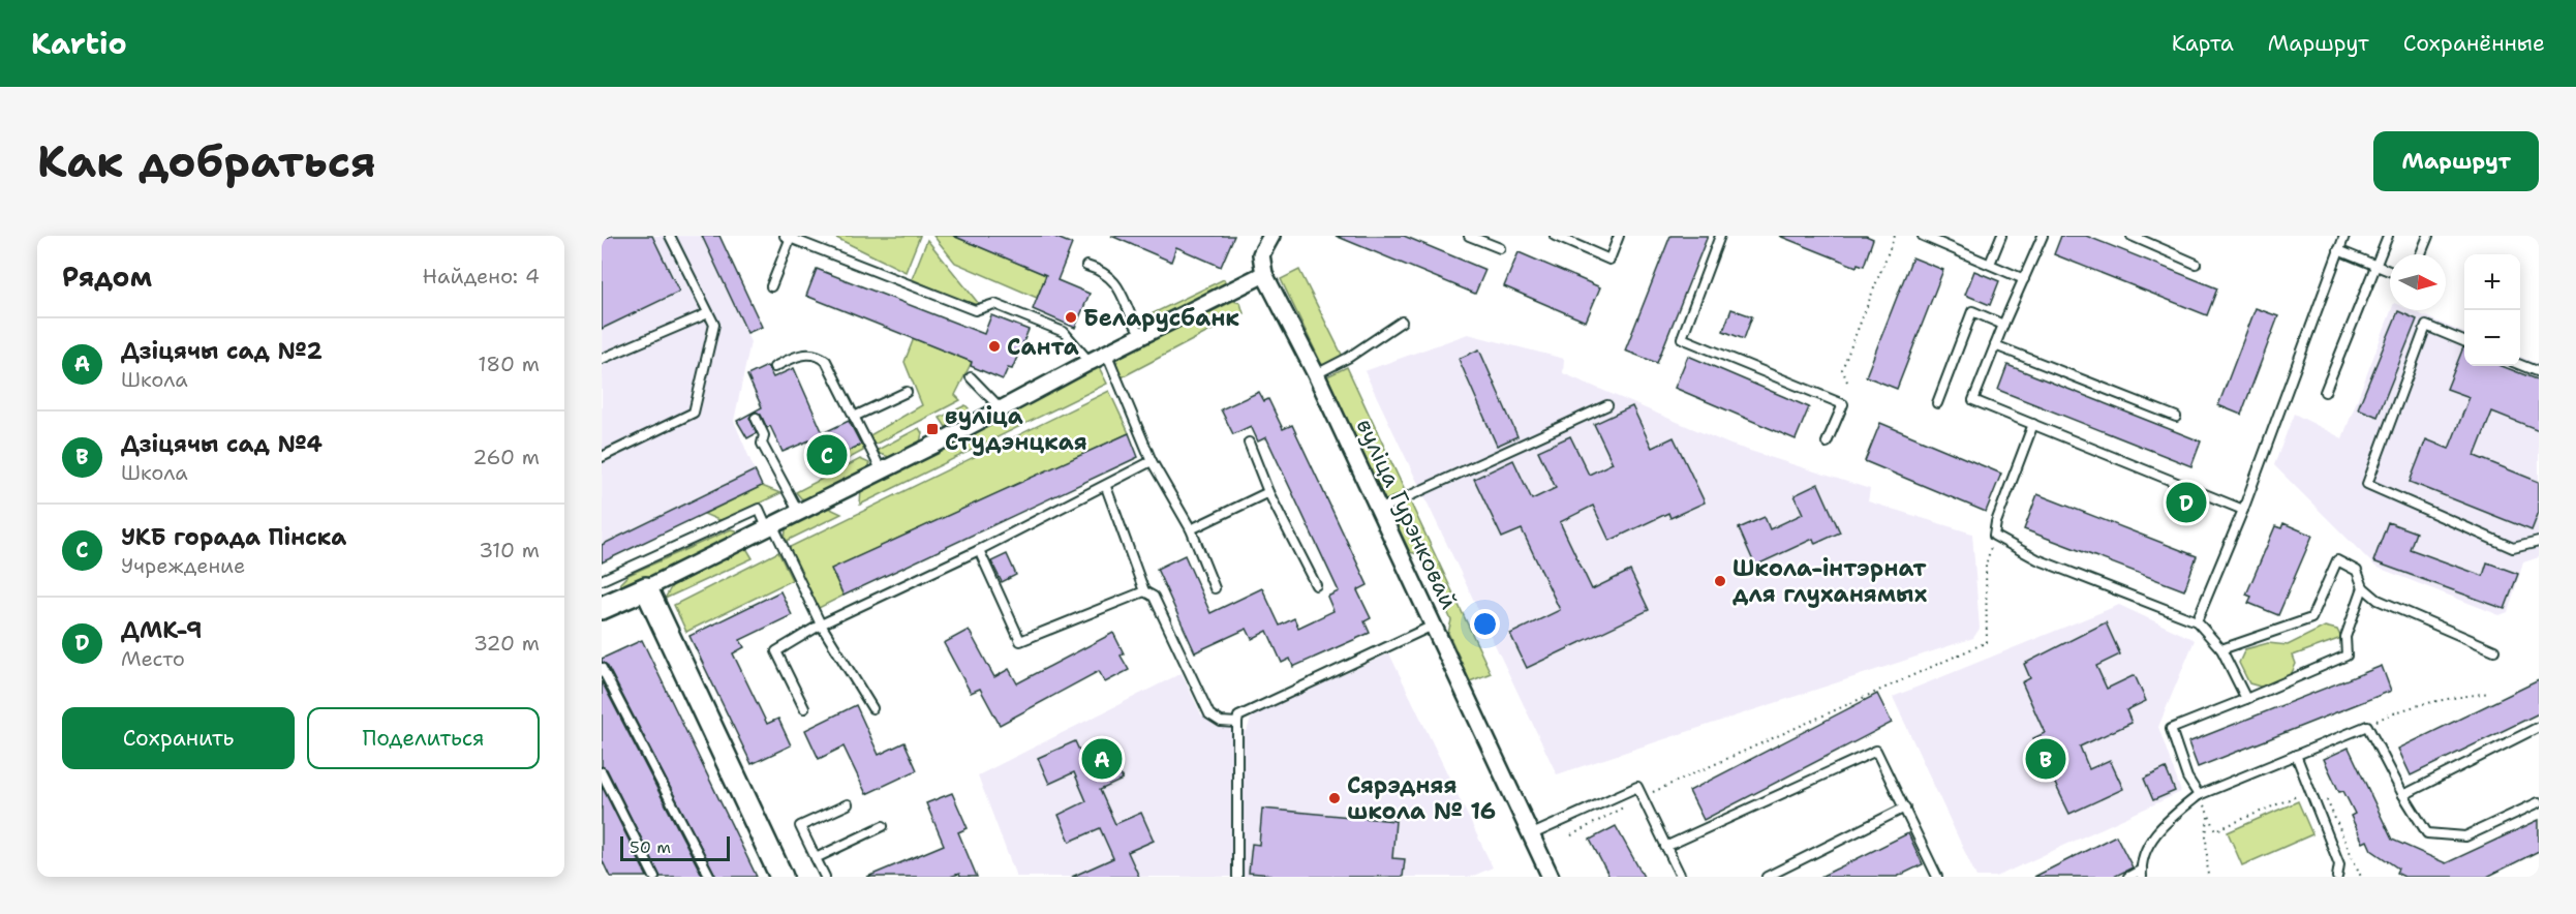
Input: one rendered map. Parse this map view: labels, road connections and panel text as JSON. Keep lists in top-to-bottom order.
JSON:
{
  "streets": {
    "street": ["вуліца Гурэнковай"]
  },
  "places": {
    "other": [
      "Беларусбанк",
      "Санта",
      "Школа-інтэрнат для глуханямых",
      "Сярэдняя школа № 16"
    ],
    "transit": ["вуліца Студэнцкая"]
  },
  "scale_bar": "50 m",
  "north": "right",
  "page": {
    "header": "Kartio",
    "nav": ["Карта", "Маршрут", "Сохранённые"],
    "buttons": [
      "Маршрут",
      ["Сохранить", "Поделиться"]
    ],
    "title": "Как добраться",
    "heading": ["Рядом", "Найдено: 4"],
    "map_buttons": ["+", "−"],
    "list": [
      {
        "mark": "A",
        "name": "Дзіцячы сад №2",
        "note": "Школа",
        "value": "180 m"
      },
      {
        "mark": "B",
        "name": "Дзіцячы сад №4",
        "note": "Школа",
        "value": "260 m"
      },
      {
        "mark": "C",
        "name": "УКБ горада Пінска",
        "note": "Учреждение",
        "value": "310 m"
      },
      {
        "mark": "D",
        "name": "ДМК-9",
        "note": "Место",
        "value": "320 m"
      }
    ],
    "pins": [
      "C",
      "D",
      "A",
      "B"
    ],
    "scale": "50 m"
  }
}
